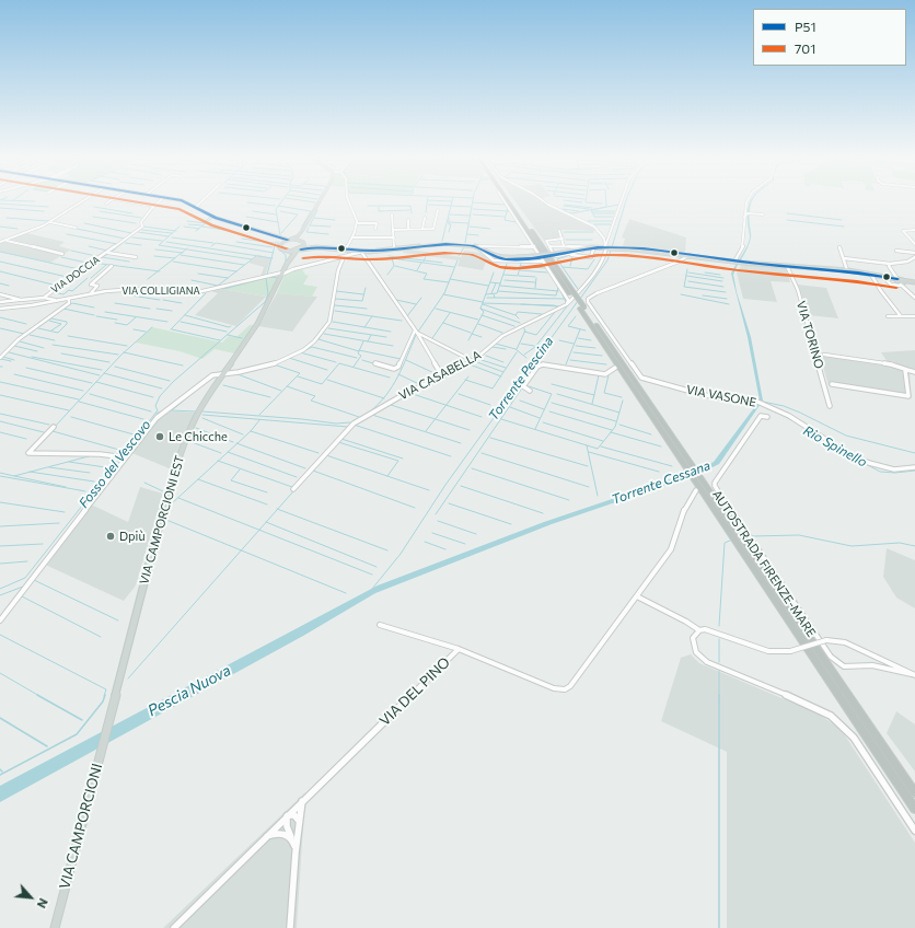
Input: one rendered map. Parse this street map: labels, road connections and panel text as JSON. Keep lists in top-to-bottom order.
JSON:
{
  "streets": {
    "highway": ["AUTOSTRADA FIRENZE-MARE"],
    "main road": ["VIA CAMPORCIONI EST", "VIA CAMPORCIONI"],
    "street": [
      "VIA DOCCIA",
      "VIA COLLIGIANA",
      "VIA TORINO",
      "VIA CASABELLA",
      "VIA VASONE",
      "VIA DEL PINO"
    ]
  },
  "crossings": [
    ["VIA DOCCIA", "VIA COLLIGIANA"],
    ["VIA COLLIGIANA", "VIA CAMPORCIONI EST"],
    ["VIA CAMPORCIONI EST", "VIA CAMPORCIONI"]
  ],
  "water": [
    "Torrente Pescina",
    "Rio Spinello",
    "Fosso del Vescovo",
    "Torrente Cessana",
    "Pescia Nuova"
  ],
  "places": ["Le Chicche", "Dpiù"],
  "lines": ["transit line P51", "transit line 701"],
  "legend": ["P51", "701"],
  "north": "bottom right"
}
